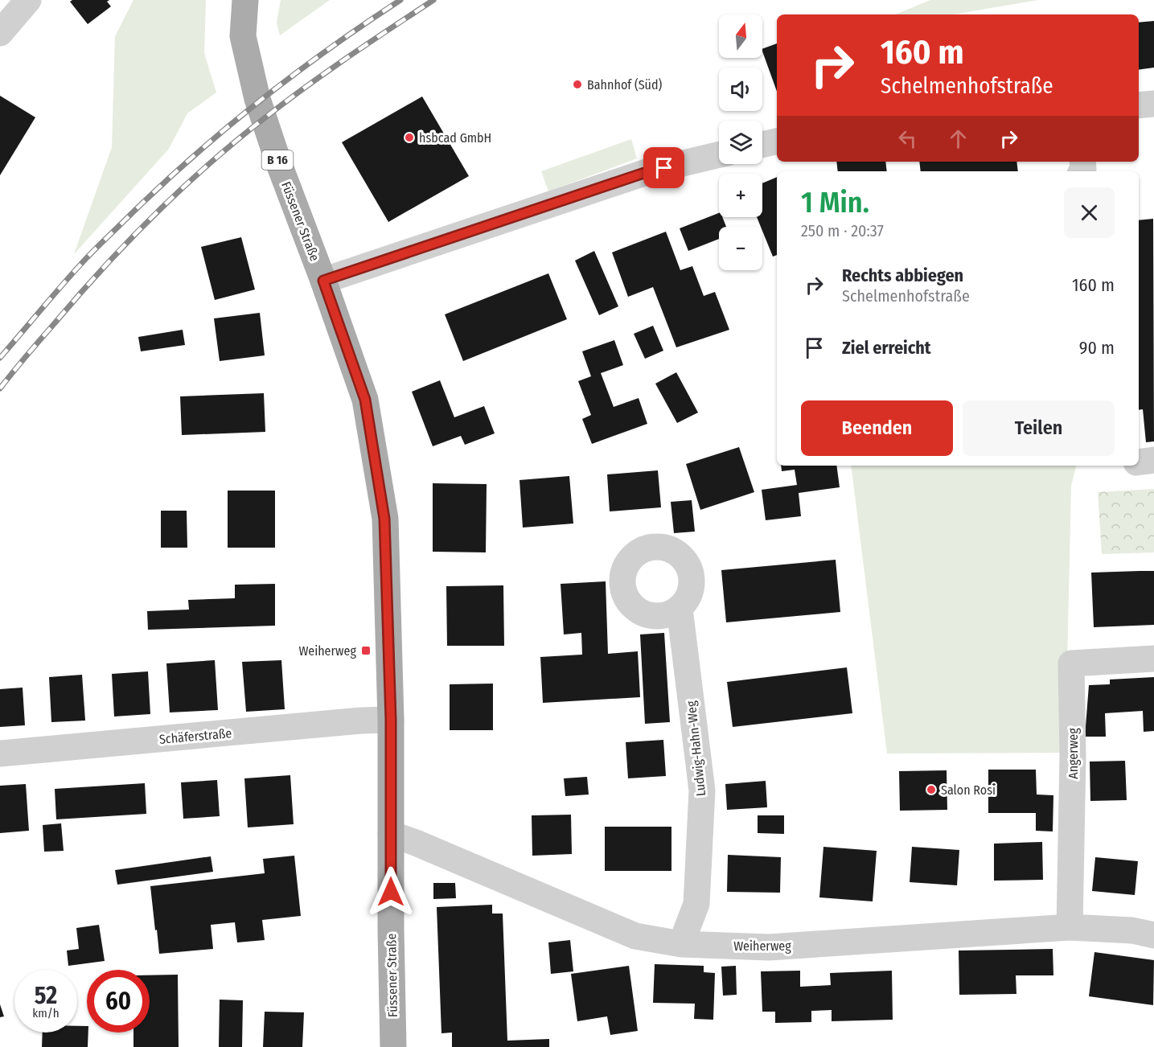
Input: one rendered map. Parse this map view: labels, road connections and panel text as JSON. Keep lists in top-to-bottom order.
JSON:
{
  "streets": {
    "main road": ["B 16", "Füssener Straße"],
    "street": [
      "Schäferstraße",
      "Ludwig-Hahn-Weg",
      "Angerweg",
      "Weiherweg"
    ]
  },
  "crossings": [
    ["Füssener Straße", "Schäferstraße"],
    ["Füssener Straße", "Weiherweg"],
    ["Ludwig-Hahn-Weg", "Weiherweg"],
    ["Angerweg", "Weiherweg"]
  ],
  "places": {
    "other": ["Bahnhof (Süd)", "hsbcad GmbH", "Salon Rosi"],
    "transit": ["Weiherweg"]
  },
  "north": "top",
  "page": {
    "map_buttons": ["+", "−"],
    "turn": ["160 m", "Schelmenhofstraße"],
    "heading": ["1 Min.", "250 m · 20:37"],
    "list": [
      {
        "name": "Rechts abbiegen",
        "note": "Schelmenhofstraße",
        "value": "160 m"
      },
      {
        "name": "Ziel erreicht",
        "value": "90 m"
      }
    ],
    "buttons": ["Beenden", "Teilen"],
    "speed": "52 km/h",
    "limit": "60"
  }
}
